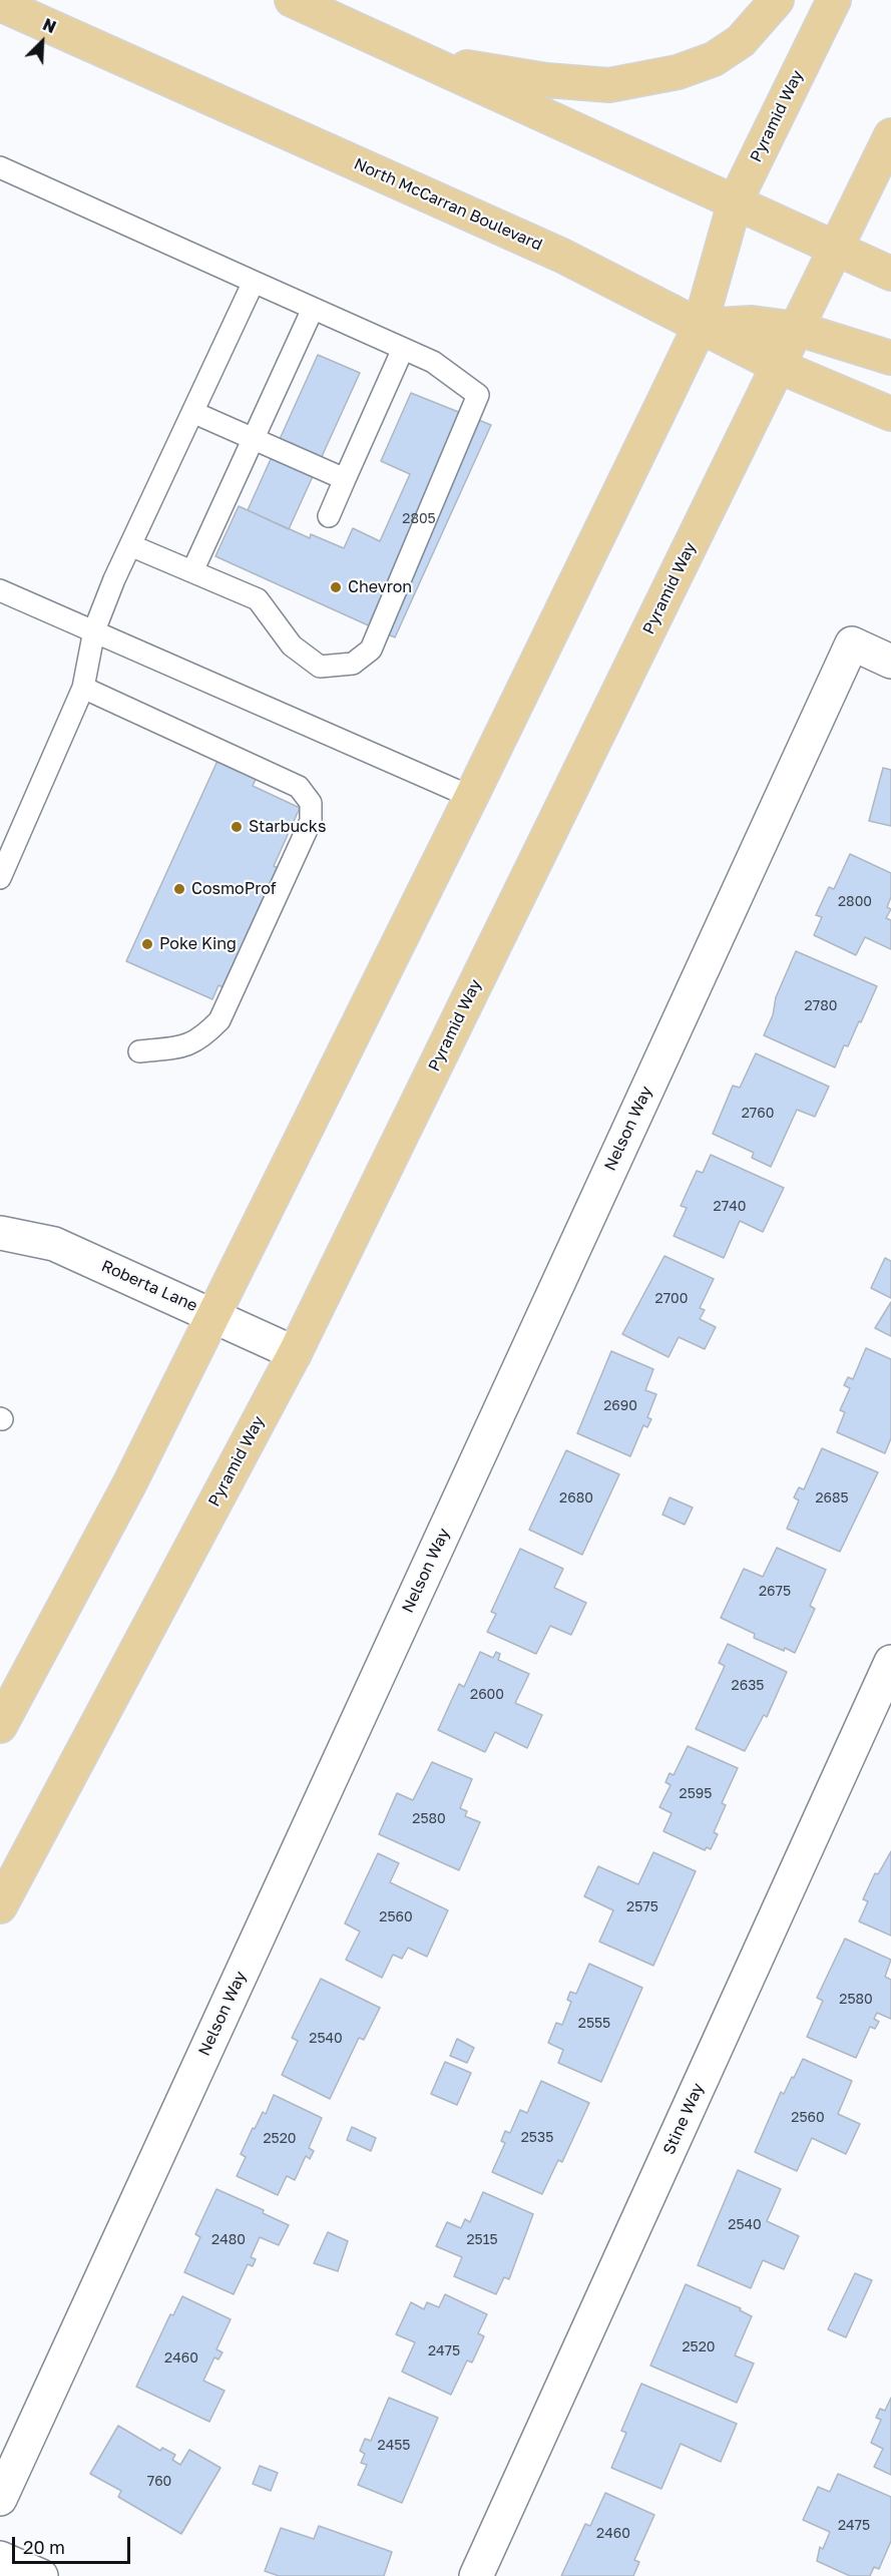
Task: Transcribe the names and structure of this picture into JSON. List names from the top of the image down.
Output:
{
  "streets": {
    "main road": ["Pyramid Way", "North McCarran Boulevard"],
    "street": ["Nelson Way", "Roberta Lane", "Stine Way"]
  },
  "crossings": [
    ["Pyramid Way", "North McCarran Boulevard"],
    ["Pyramid Way", "Roberta Lane"]
  ],
  "places": [
    "Chevron",
    "Starbucks",
    "CosmoProf",
    "Poke King"
  ],
  "house_numbers": [
    "2805",
    "2800",
    "2780",
    "2760",
    "2740",
    "2700",
    "2690",
    "2680",
    "2685",
    "2675",
    "2635",
    "2600",
    "2595",
    "2580",
    "2575",
    "2560",
    "2580",
    "2555",
    "2540",
    "2560",
    "2535",
    "2520",
    "2540",
    "2480",
    "2515",
    "2520",
    "2475",
    "2460",
    "2455",
    "760",
    "2475",
    "2460"
  ],
  "scale_bar": "20 m",
  "north": "top right"
}
